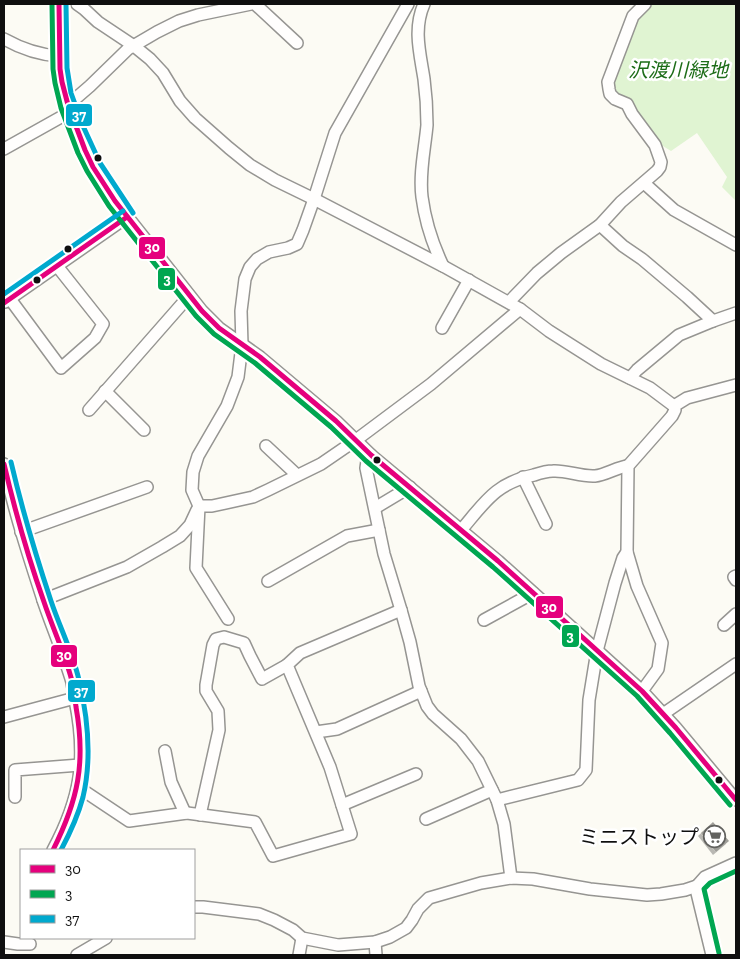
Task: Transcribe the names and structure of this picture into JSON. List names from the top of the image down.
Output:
{
  "parks": ["沢渡川緑地"],
  "places": {
    "supermarket": ["ミニストップ"]
  },
  "lines": ["transit line 30", "transit line 3", "transit line 37"],
  "legend": ["30", "3", "37"]
}
